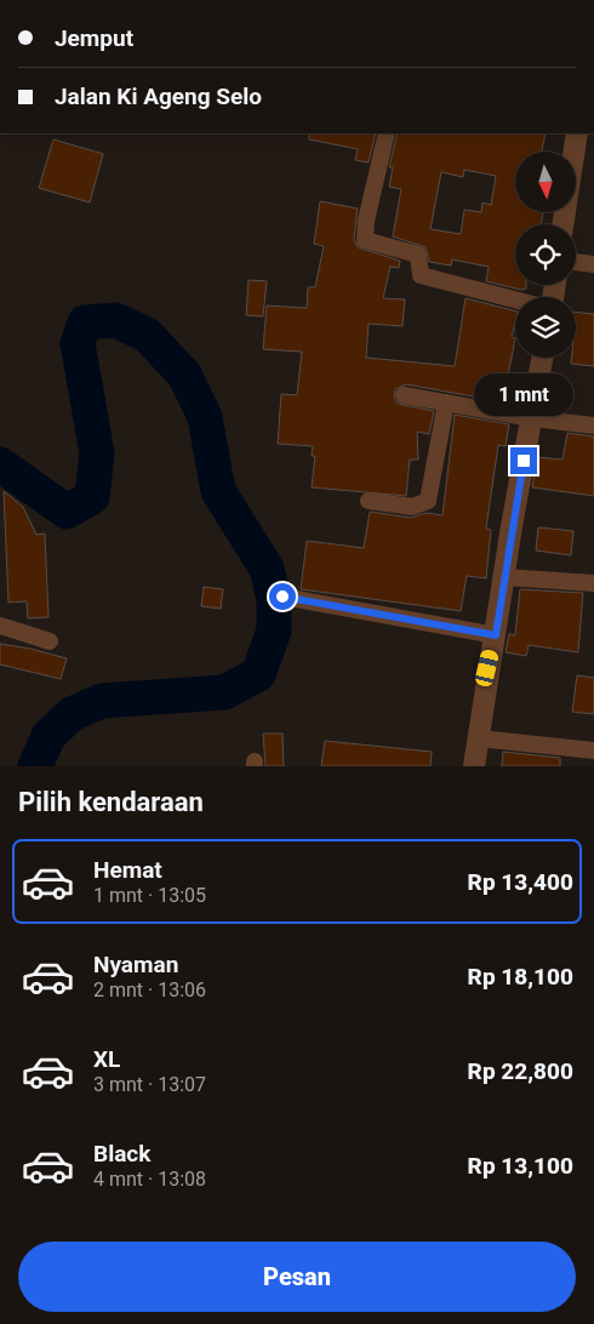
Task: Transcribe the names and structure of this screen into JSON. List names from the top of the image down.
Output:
{
  "north": "bottom",
  "page": {
    "banner": ["Jemput", "Jalan Ki Ageng Selo"],
    "bubble": "1 mnt",
    "heading": "Pilih kendaraan",
    "list": [
      {
        "name": "Hemat",
        "note": "1 mnt · 13:05",
        "value": "Rp 13,400"
      },
      {
        "name": "Nyaman",
        "note": "2 mnt · 13:06",
        "value": "Rp 18,100"
      },
      {
        "name": "XL",
        "note": "3 mnt · 13:07",
        "value": "Rp 22,800"
      },
      {
        "name": "Black",
        "note": "4 mnt · 13:08",
        "value": "Rp 13,100"
      }
    ],
    "buttons": "Pesan"
  }
}
